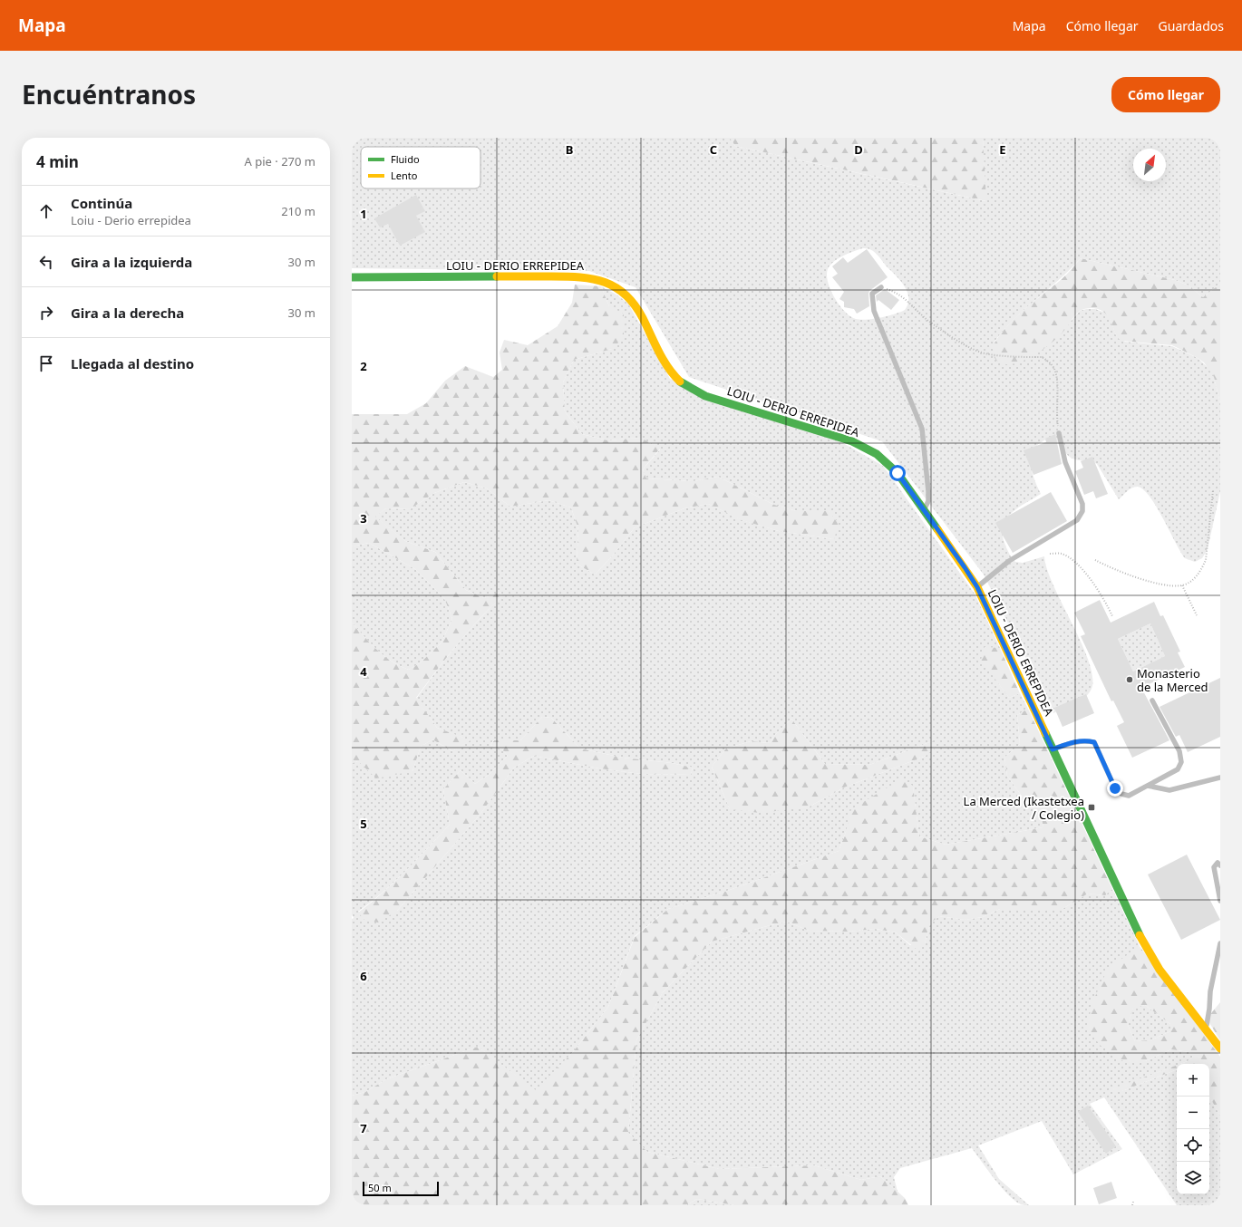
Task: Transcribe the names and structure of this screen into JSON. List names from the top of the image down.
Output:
{
  "streets": {
    "main road": ["LOIU - DERIO ERREPIDEA"]
  },
  "places": {
    "other": ["Monasterio de la Merced"],
    "transit": ["La Merced (Ikastetxea / Colegio)"]
  },
  "legend": ["Fluido", "Lento"],
  "scale_bar": "50 m",
  "north": "top right",
  "page": {
    "header": "Mapa",
    "nav": ["Mapa", "Cómo llegar", "Guardados"],
    "title": "Encuéntranos",
    "buttons": "Cómo llegar",
    "heading": ["4 min", "A pie · 270 m"],
    "list": [
      ["Continúa", "Loiu - Derio errepidea", "210 m"],
      ["Gira a la izquierda", "30 m"],
      ["Gira a la derecha", "30 m"],
      "Llegada al destino"
    ],
    "map_buttons": ["+", "−"],
    "scale": "50 m"
  },
  "grid": {
    "columns": [
      "B",
      "C",
      "D",
      "E"
    ],
    "rows": [
      "1",
      "2",
      "3",
      "4",
      "5",
      "6",
      "7"
    ]
  }
}
